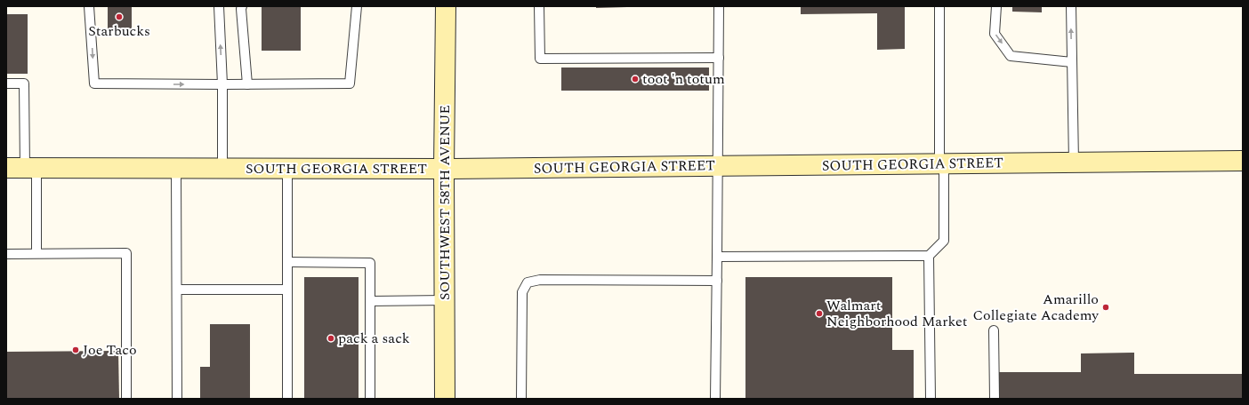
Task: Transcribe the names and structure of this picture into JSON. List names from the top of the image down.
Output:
{
  "streets": {
    "main road": ["SOUTH GEORGIA STREET", "SOUTHWEST 58TH AVENUE"]
  },
  "crossings": [
    ["SOUTH GEORGIA STREET", "SOUTHWEST 58TH AVENUE"]
  ],
  "places": [
    "Starbucks",
    "toot 'n totum",
    "Amarillo Collegiate Academy",
    "Walmart Neighborhood Market",
    "pack a sack",
    "Joe Taco"
  ]
}
